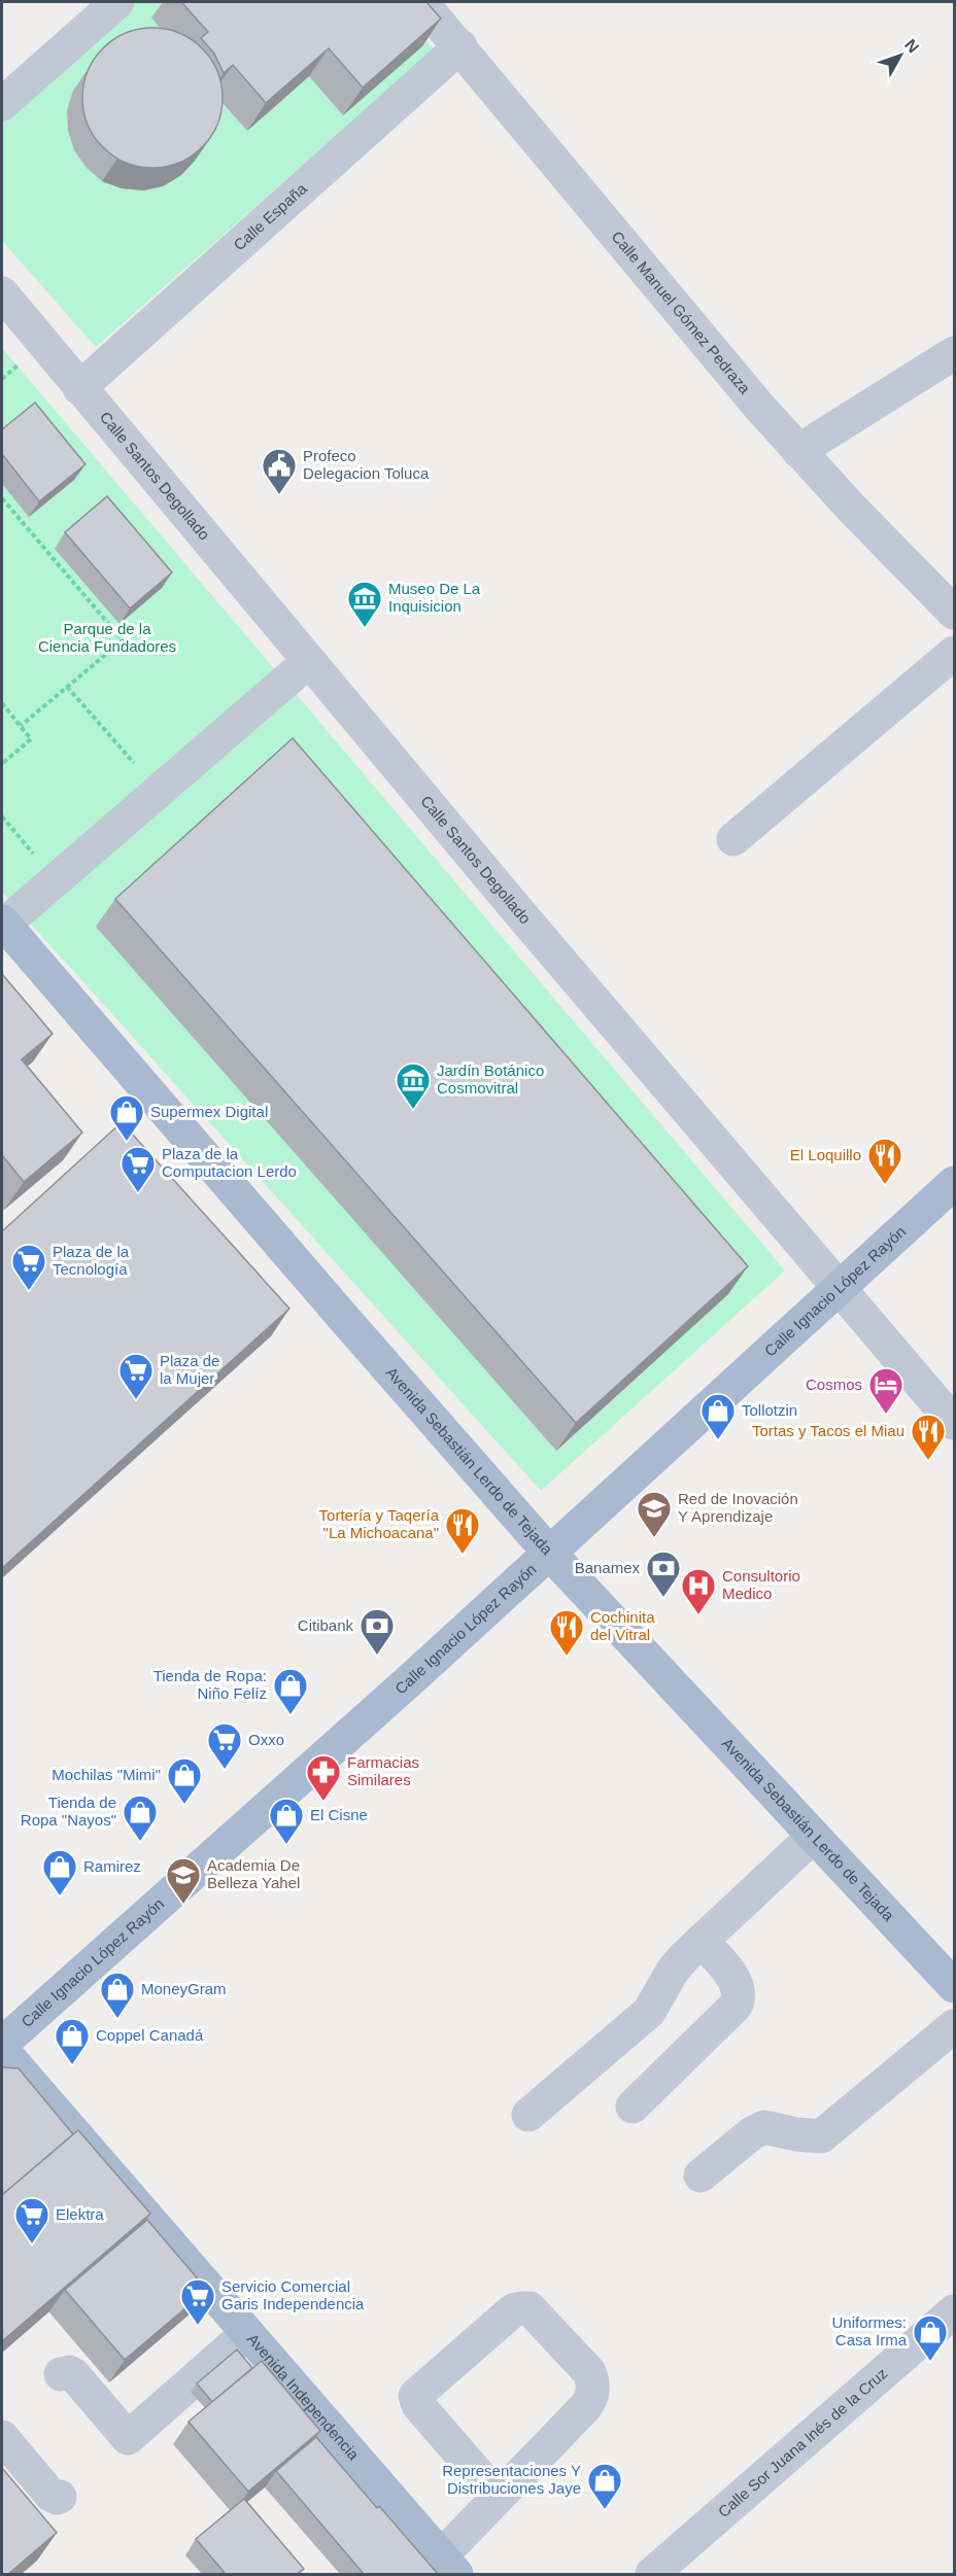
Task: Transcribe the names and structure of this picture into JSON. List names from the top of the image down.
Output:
{
  "streets": {
    "main road": ["Calle Ignacio López Rayón", "Avenida Sebastián Lerdo de Tejada", "Avenida Independencia"],
    "street": [
      "Calle España",
      "Calle Manuel Gómez Pedraza",
      "Calle Santos Degollado",
      "Calle Sor Juana Inés de la Cruz"
    ]
  },
  "crossings": [
    ["Calle España", "Calle Manuel Gómez Pedraza"],
    ["Calle España", "Calle Santos Degollado"],
    ["Calle Santos Degollado", "Calle Ignacio López Rayón"],
    ["Calle Ignacio López Rayón", "Avenida Sebastián Lerdo de Tejada"]
  ],
  "parks": ["Parque de la Ciencia Fundadores"],
  "places": {
    "public building": ["Profeco Delegacion Toluca"],
    "museum": ["Museo De La Inquisicion", "Jardín Botánico Cosmovitral"],
    "shop": [
      "Supermex Digital",
      "Tollotzin",
      "Tienda de Ropa: Niño Felíz",
      "Mochilas \"Mimi\"",
      "Tienda de Ropa \"Nayos\"",
      "El Cisne",
      "Ramirez",
      "MoneyGram",
      "Coppel Canadá",
      "Uniformes: Casa Irma",
      "Representaciones Y Distribuciones Jaye"
    ],
    "restaurant": [
      "El Loquillo",
      "Tortas y Tacos el Miau",
      "Tortería y Taqería \"La Michoacana\"",
      "Cochinita del Vitral"
    ],
    "supermarket": [
      "Plaza de la Computacion Lerdo",
      "Plaza de la Tecnología",
      "Plaza de la Mujer",
      "Oxxo",
      "Elektra",
      "Servicio Comercial Garis Independencia"
    ],
    "hotel": ["Cosmos"],
    "school or university": ["Red de Inovación Y Aprendizaje", "Academia De Belleza Yahel"],
    "bank": ["Banamex", "Citibank"],
    "hospital": ["Consultorio Medico"],
    "pharmacy": ["Farmacias Similares"]
  },
  "north": "top right"
}
